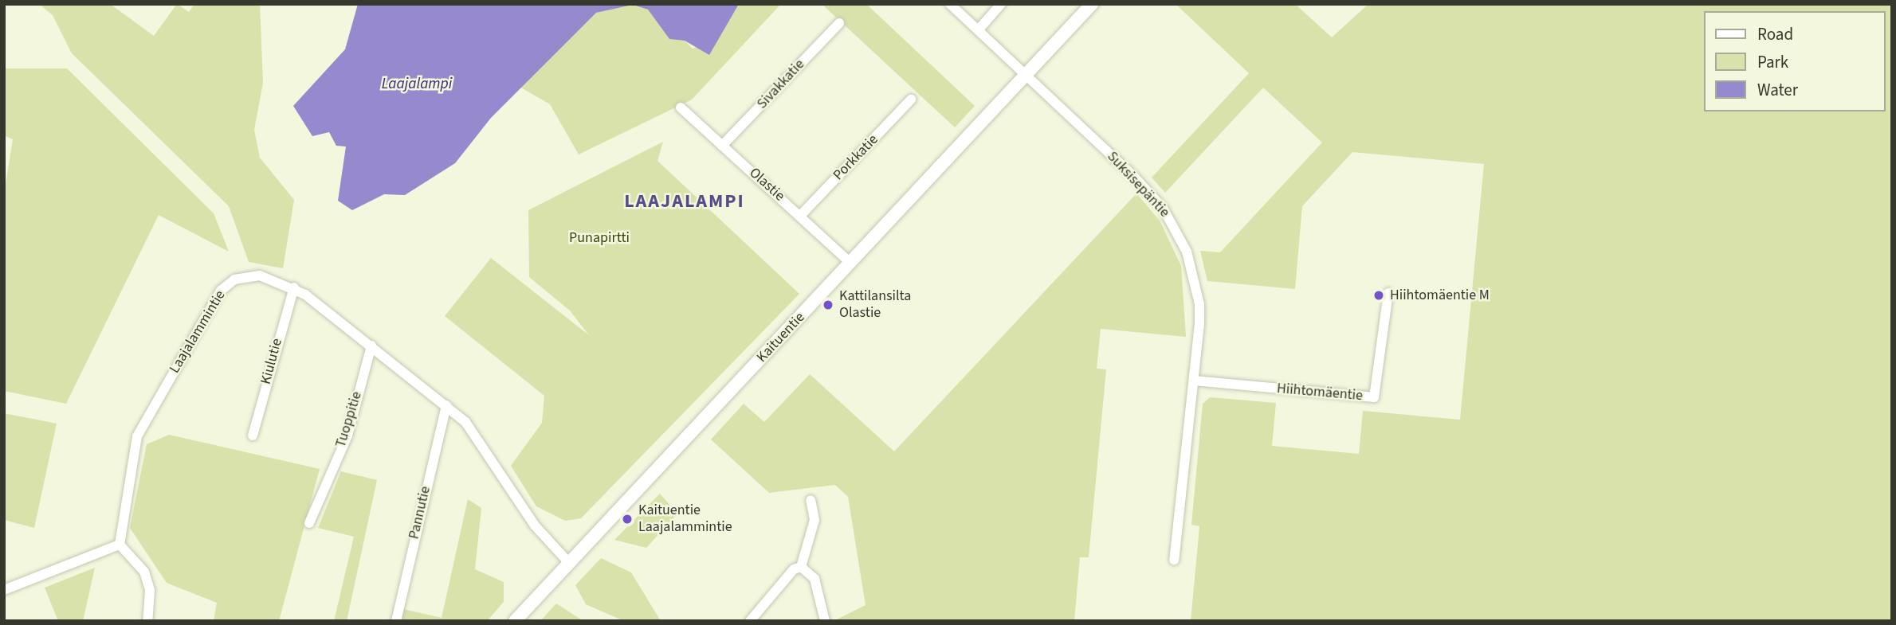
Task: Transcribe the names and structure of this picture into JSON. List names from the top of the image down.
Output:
{
  "streets": {
    "street": [
      "Sivakkatie",
      "Porkkatie",
      "Olastie",
      "Suksisepäntie",
      "Laajalammintie",
      "Kaituentie",
      "Kiulutie",
      "Hiihtomäentie",
      "Tuoppitie",
      "Pannutie"
    ]
  },
  "crossings": [
    ["Sivakkatie", "Olastie"],
    ["Porkkatie", "Olastie"],
    ["Olastie", "Kaituentie"],
    ["Suksisepäntie", "Kaituentie"],
    ["Suksisepäntie", "Hiihtomäentie"],
    ["Laajalammintie", "Kaituentie"],
    ["Laajalammintie", "Kiulutie"],
    ["Laajalammintie", "Tuoppitie"],
    ["Laajalammintie", "Pannutie"]
  ],
  "districts": ["LAAJALAMPI"],
  "water": ["Laajalampi"],
  "parks": ["Punapirtti"],
  "places": ["Hiihtomäentie M", "Kattilansilta Olastie", "Kaituentie Laajalammintie"],
  "legend": ["Road", "Park", "Water"]
}
